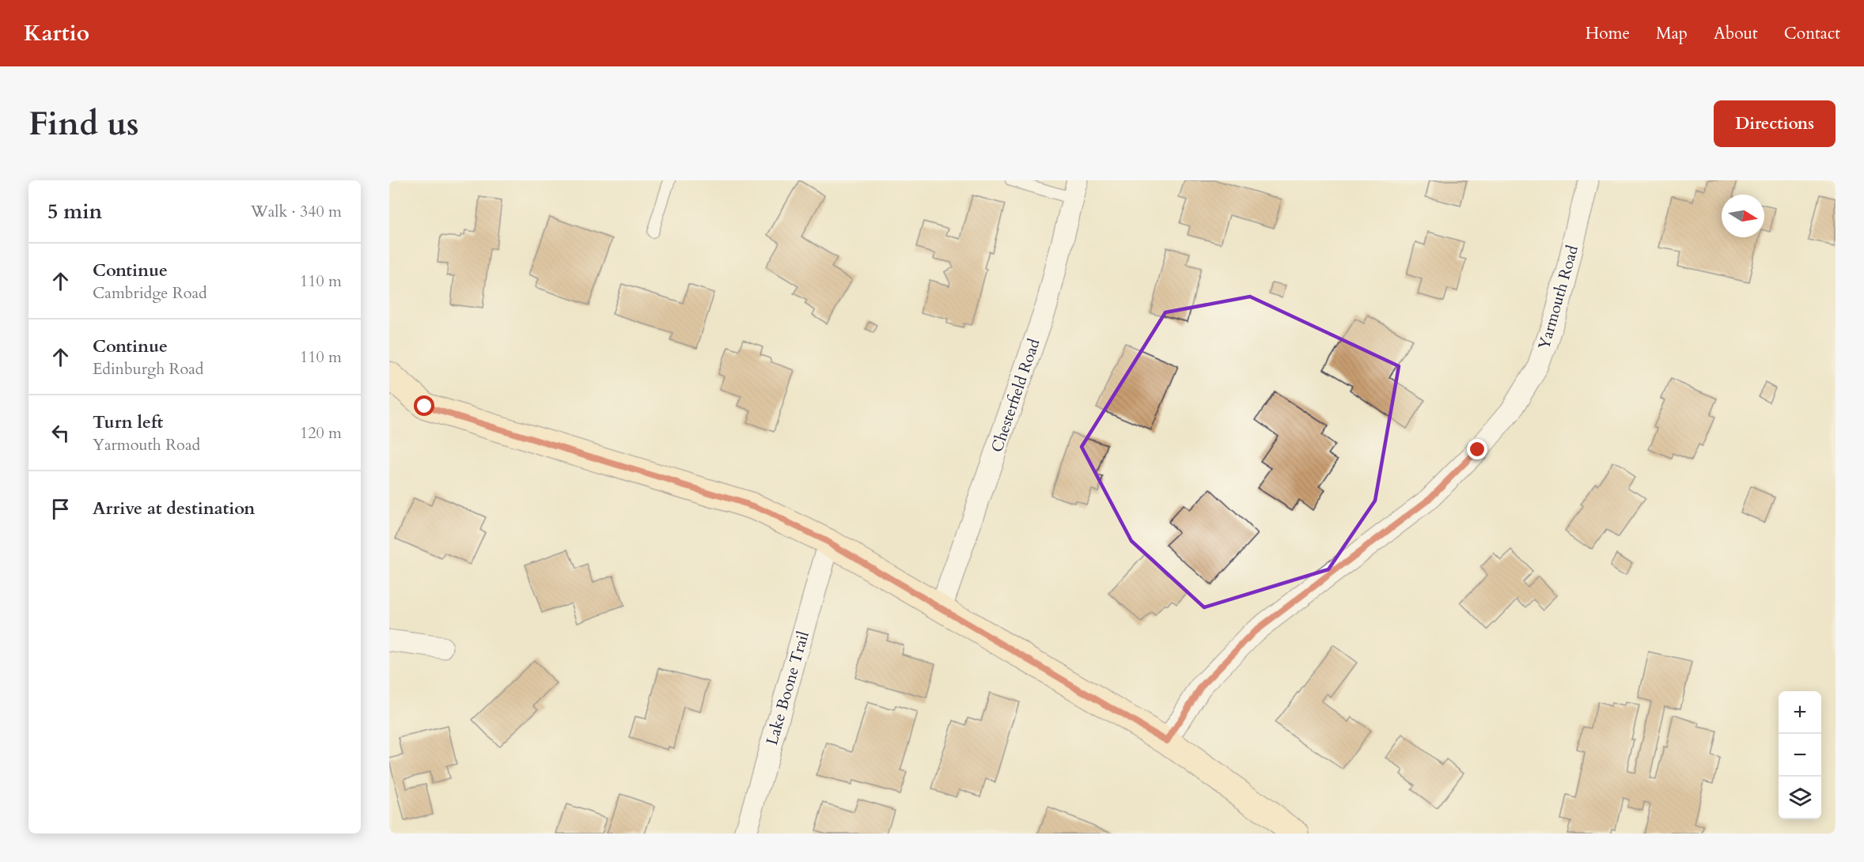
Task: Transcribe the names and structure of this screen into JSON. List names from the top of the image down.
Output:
{
  "streets": {
    "street": ["Yarmouth Road", "Chesterfield Road", "Lake Boone Trail"]
  },
  "north": "right",
  "page": {
    "header": "Kartio",
    "nav": [
      "Home",
      "Map",
      "About",
      "Contact"
    ],
    "buttons": "Directions",
    "title": "Find us",
    "heading": ["5 min", "Walk · 340 m"],
    "list": [
      ["Continue", "Cambridge Road", "110 m"],
      ["Continue", "Edinburgh Road", "110 m"],
      ["Turn left", "Yarmouth Road", "120 m"],
      "Arrive at destination"
    ],
    "map_buttons": ["+", "−"]
  }
}
